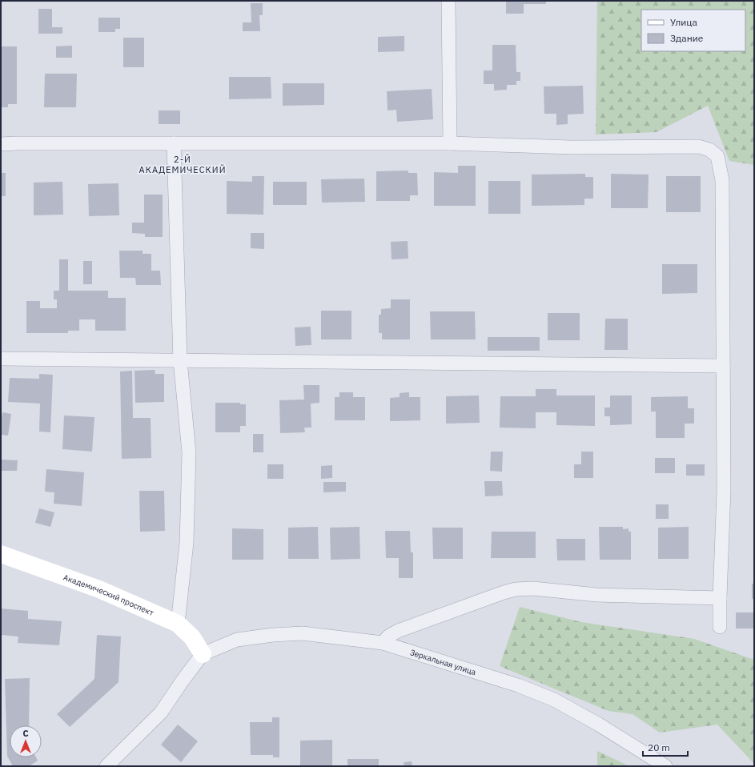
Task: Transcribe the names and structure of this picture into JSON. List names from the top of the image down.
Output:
{
  "streets": {
    "street": ["Академический проспект", "Зеркальная улица"]
  },
  "crossings": [
    ["Академический проспект", "Зеркальная улица"]
  ],
  "districts": ["2-Й АКАДЕМИЧЕСКИЙ"],
  "legend": ["Улица", "Здание"],
  "scale_bar": "20 m",
  "north": "top"
}
